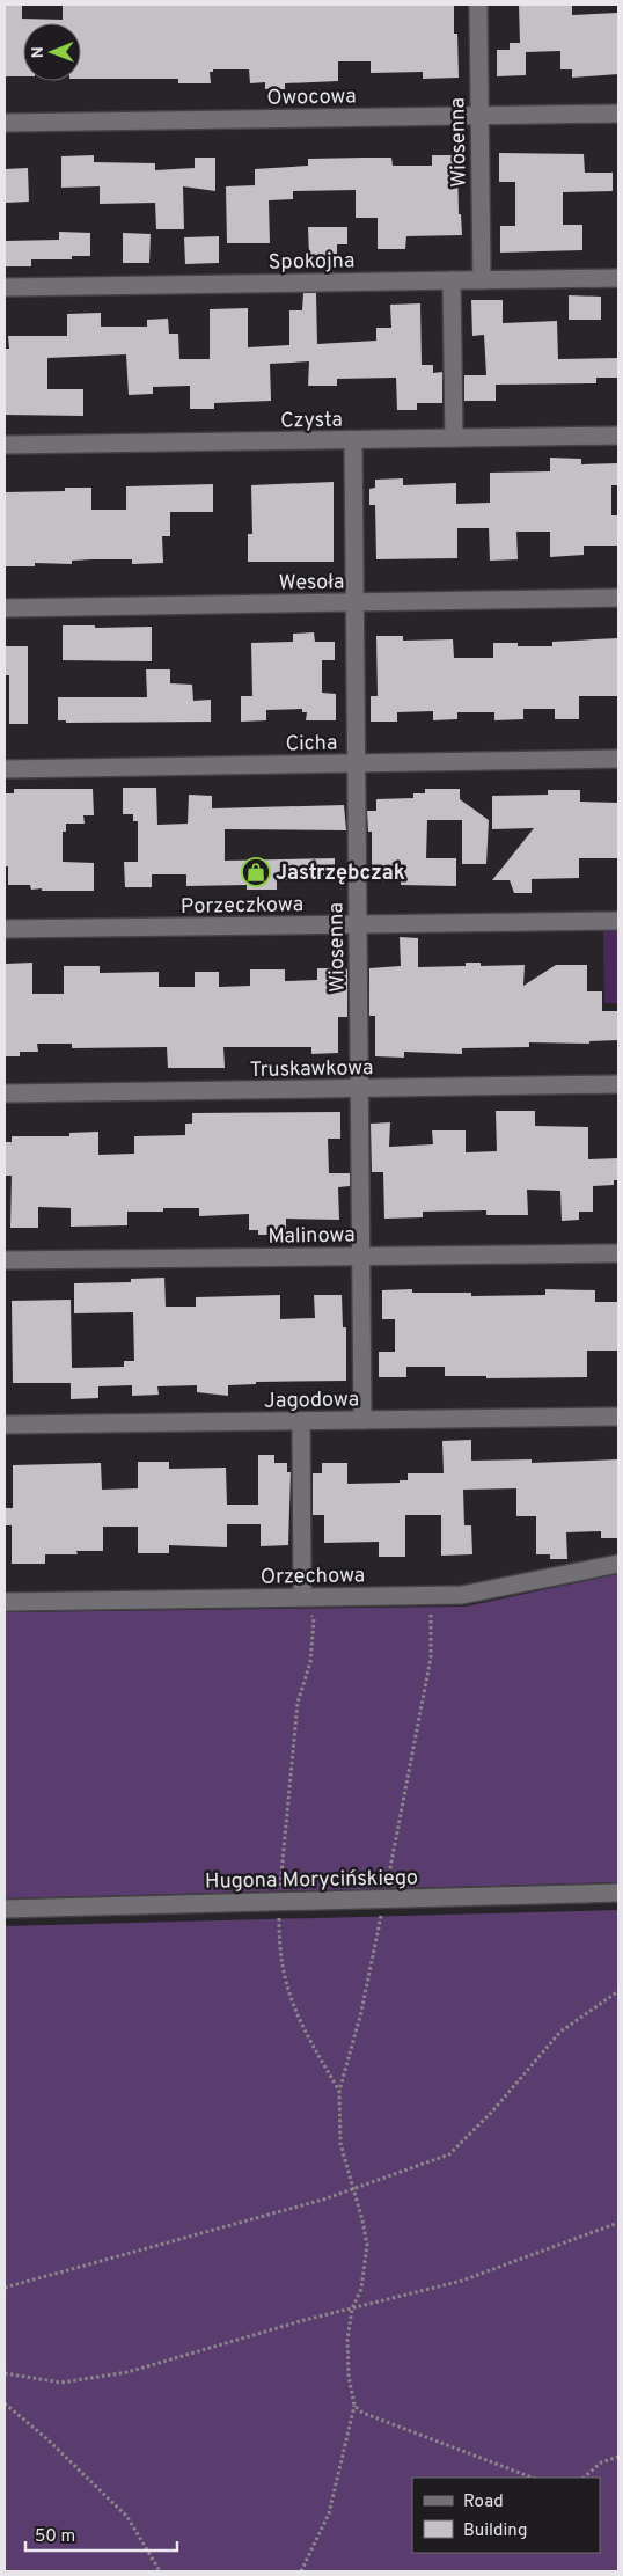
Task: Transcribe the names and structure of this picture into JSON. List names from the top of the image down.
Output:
{
  "streets": {
    "street": [
      "Owocowa",
      "Wiosenna",
      "Spokojna",
      "Czysta",
      "Wesoła",
      "Cicha",
      "Porzeczkowa",
      "Truskawkowa",
      "Malinowa",
      "Jagodowa",
      "Orzechowa",
      "Hugona Morycińskiego"
    ]
  },
  "crossings": [
    ["Owocowa", "Wiosenna"],
    ["Wiosenna", "Spokojna"],
    ["Wiosenna", "Czysta"],
    ["Wiosenna", "Wesoła"],
    ["Wiosenna", "Cicha"],
    ["Wiosenna", "Porzeczkowa"],
    ["Wiosenna", "Truskawkowa"],
    ["Wiosenna", "Malinowa"],
    ["Wiosenna", "Jagodowa"]
  ],
  "places": {
    "shop": ["Jastrzębczak"]
  },
  "legend": ["Road", "Building"],
  "scale_bar": "50 m",
  "north": "left"
}
